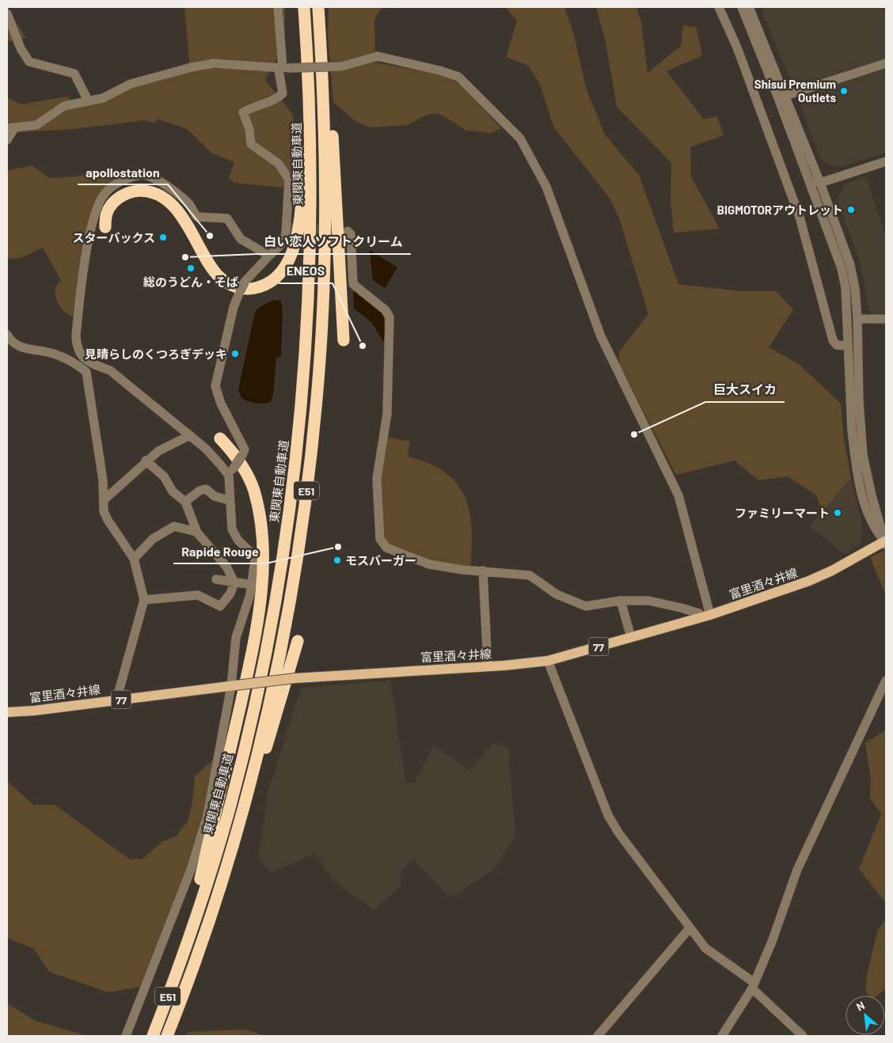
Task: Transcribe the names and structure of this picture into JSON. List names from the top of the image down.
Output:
{
  "streets": {
    "highway": ["東関東自動車道", "E51"],
    "main road": ["富里酒々井線", "77"]
  },
  "places": [
    "Shisui Premium Outlets",
    "BIGMOTORアウトレット",
    "apollostation",
    "スターバックス",
    "白い恋人ソフトクリーム",
    "総のうどん・そば",
    "ENEOS",
    "見晴らしのくつろぎデッキ",
    "巨大スイカ",
    "ファミリーマート",
    "Rapide Rouge",
    "モスバーガー"
  ],
  "north": "top left"
}
